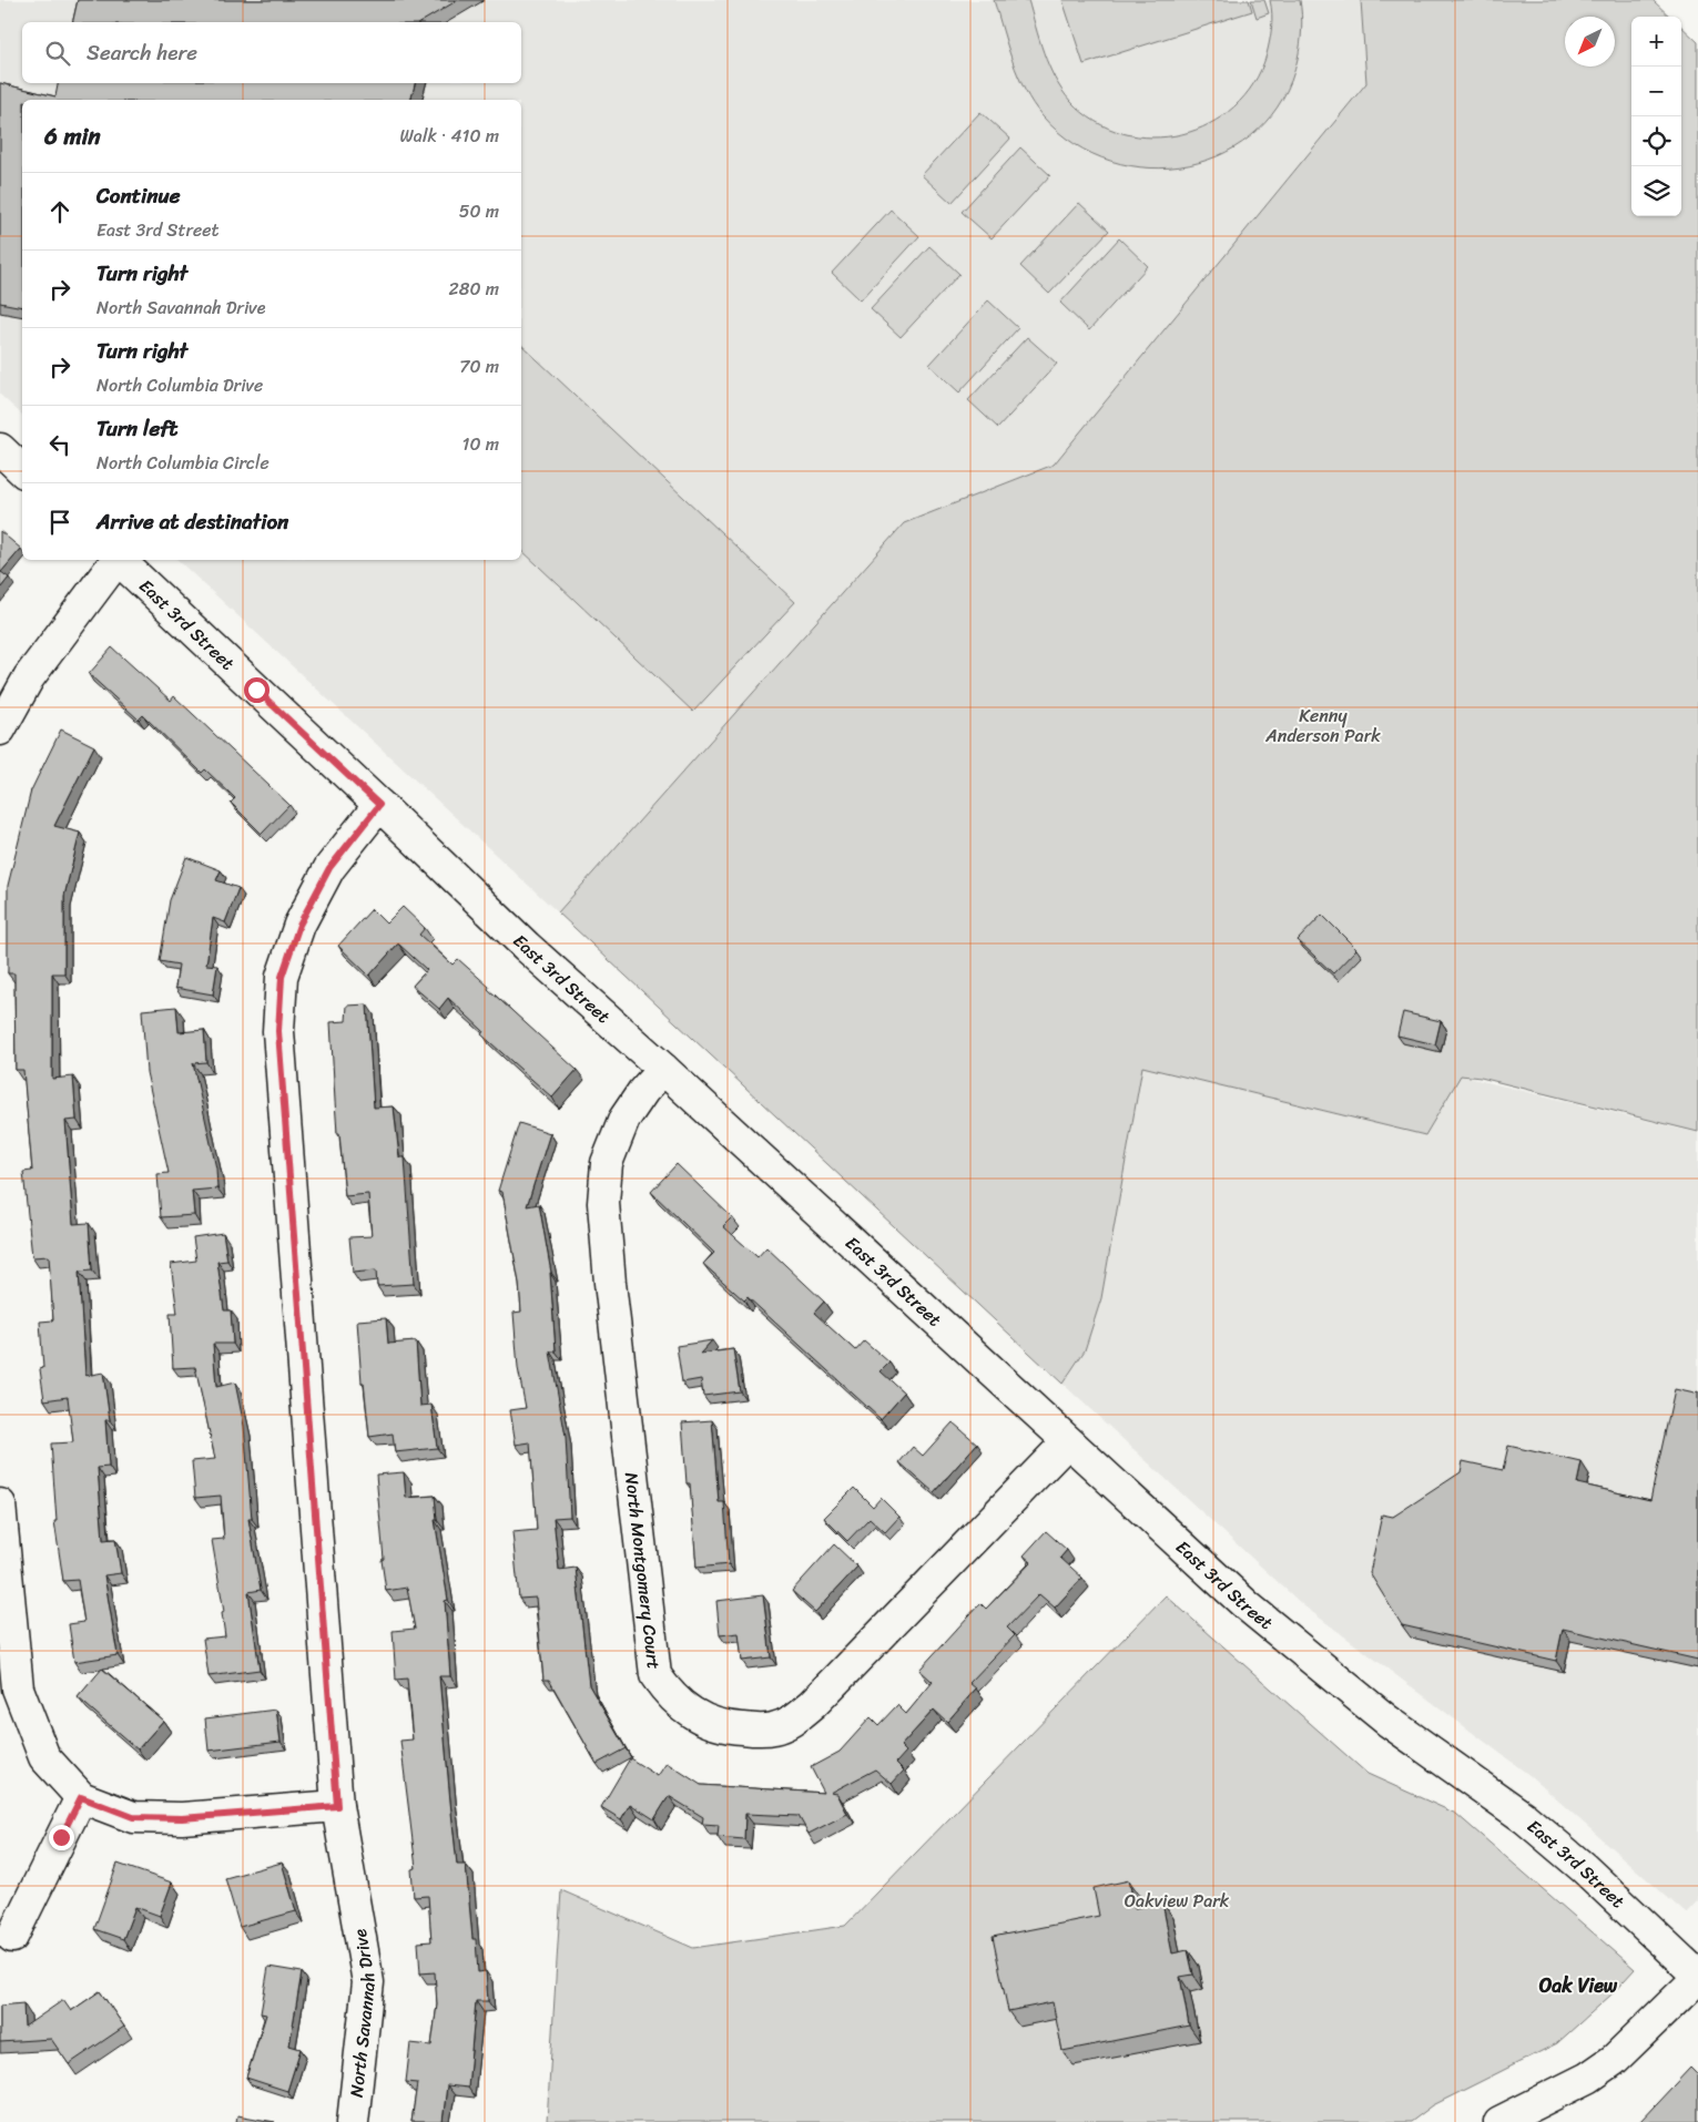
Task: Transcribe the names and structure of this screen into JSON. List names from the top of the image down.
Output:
{
  "streets": {
    "street": ["East 3rd Street", "North Montgomery Court", "North Savannah Drive"]
  },
  "crossings": [
    ["East 3rd Street", "North Montgomery Court"],
    ["East 3rd Street", "North Savannah Drive"]
  ],
  "districts": ["Oak View"],
  "parks": ["Kenny Anderson Park", "Oakview Park"],
  "north": "bottom left",
  "page": {
    "map_buttons": ["+", "−"],
    "search": "Search here",
    "heading": ["6 min", "Walk · 410 m"],
    "list": [
      ["Continue", "East 3rd Street", "50 m"],
      ["Turn right", "North Savannah Drive", "280 m"],
      ["Turn right", "North Columbia Drive", "70 m"],
      ["Turn left", "North Columbia Circle", "10 m"],
      "Arrive at destination"
    ]
  }
}
